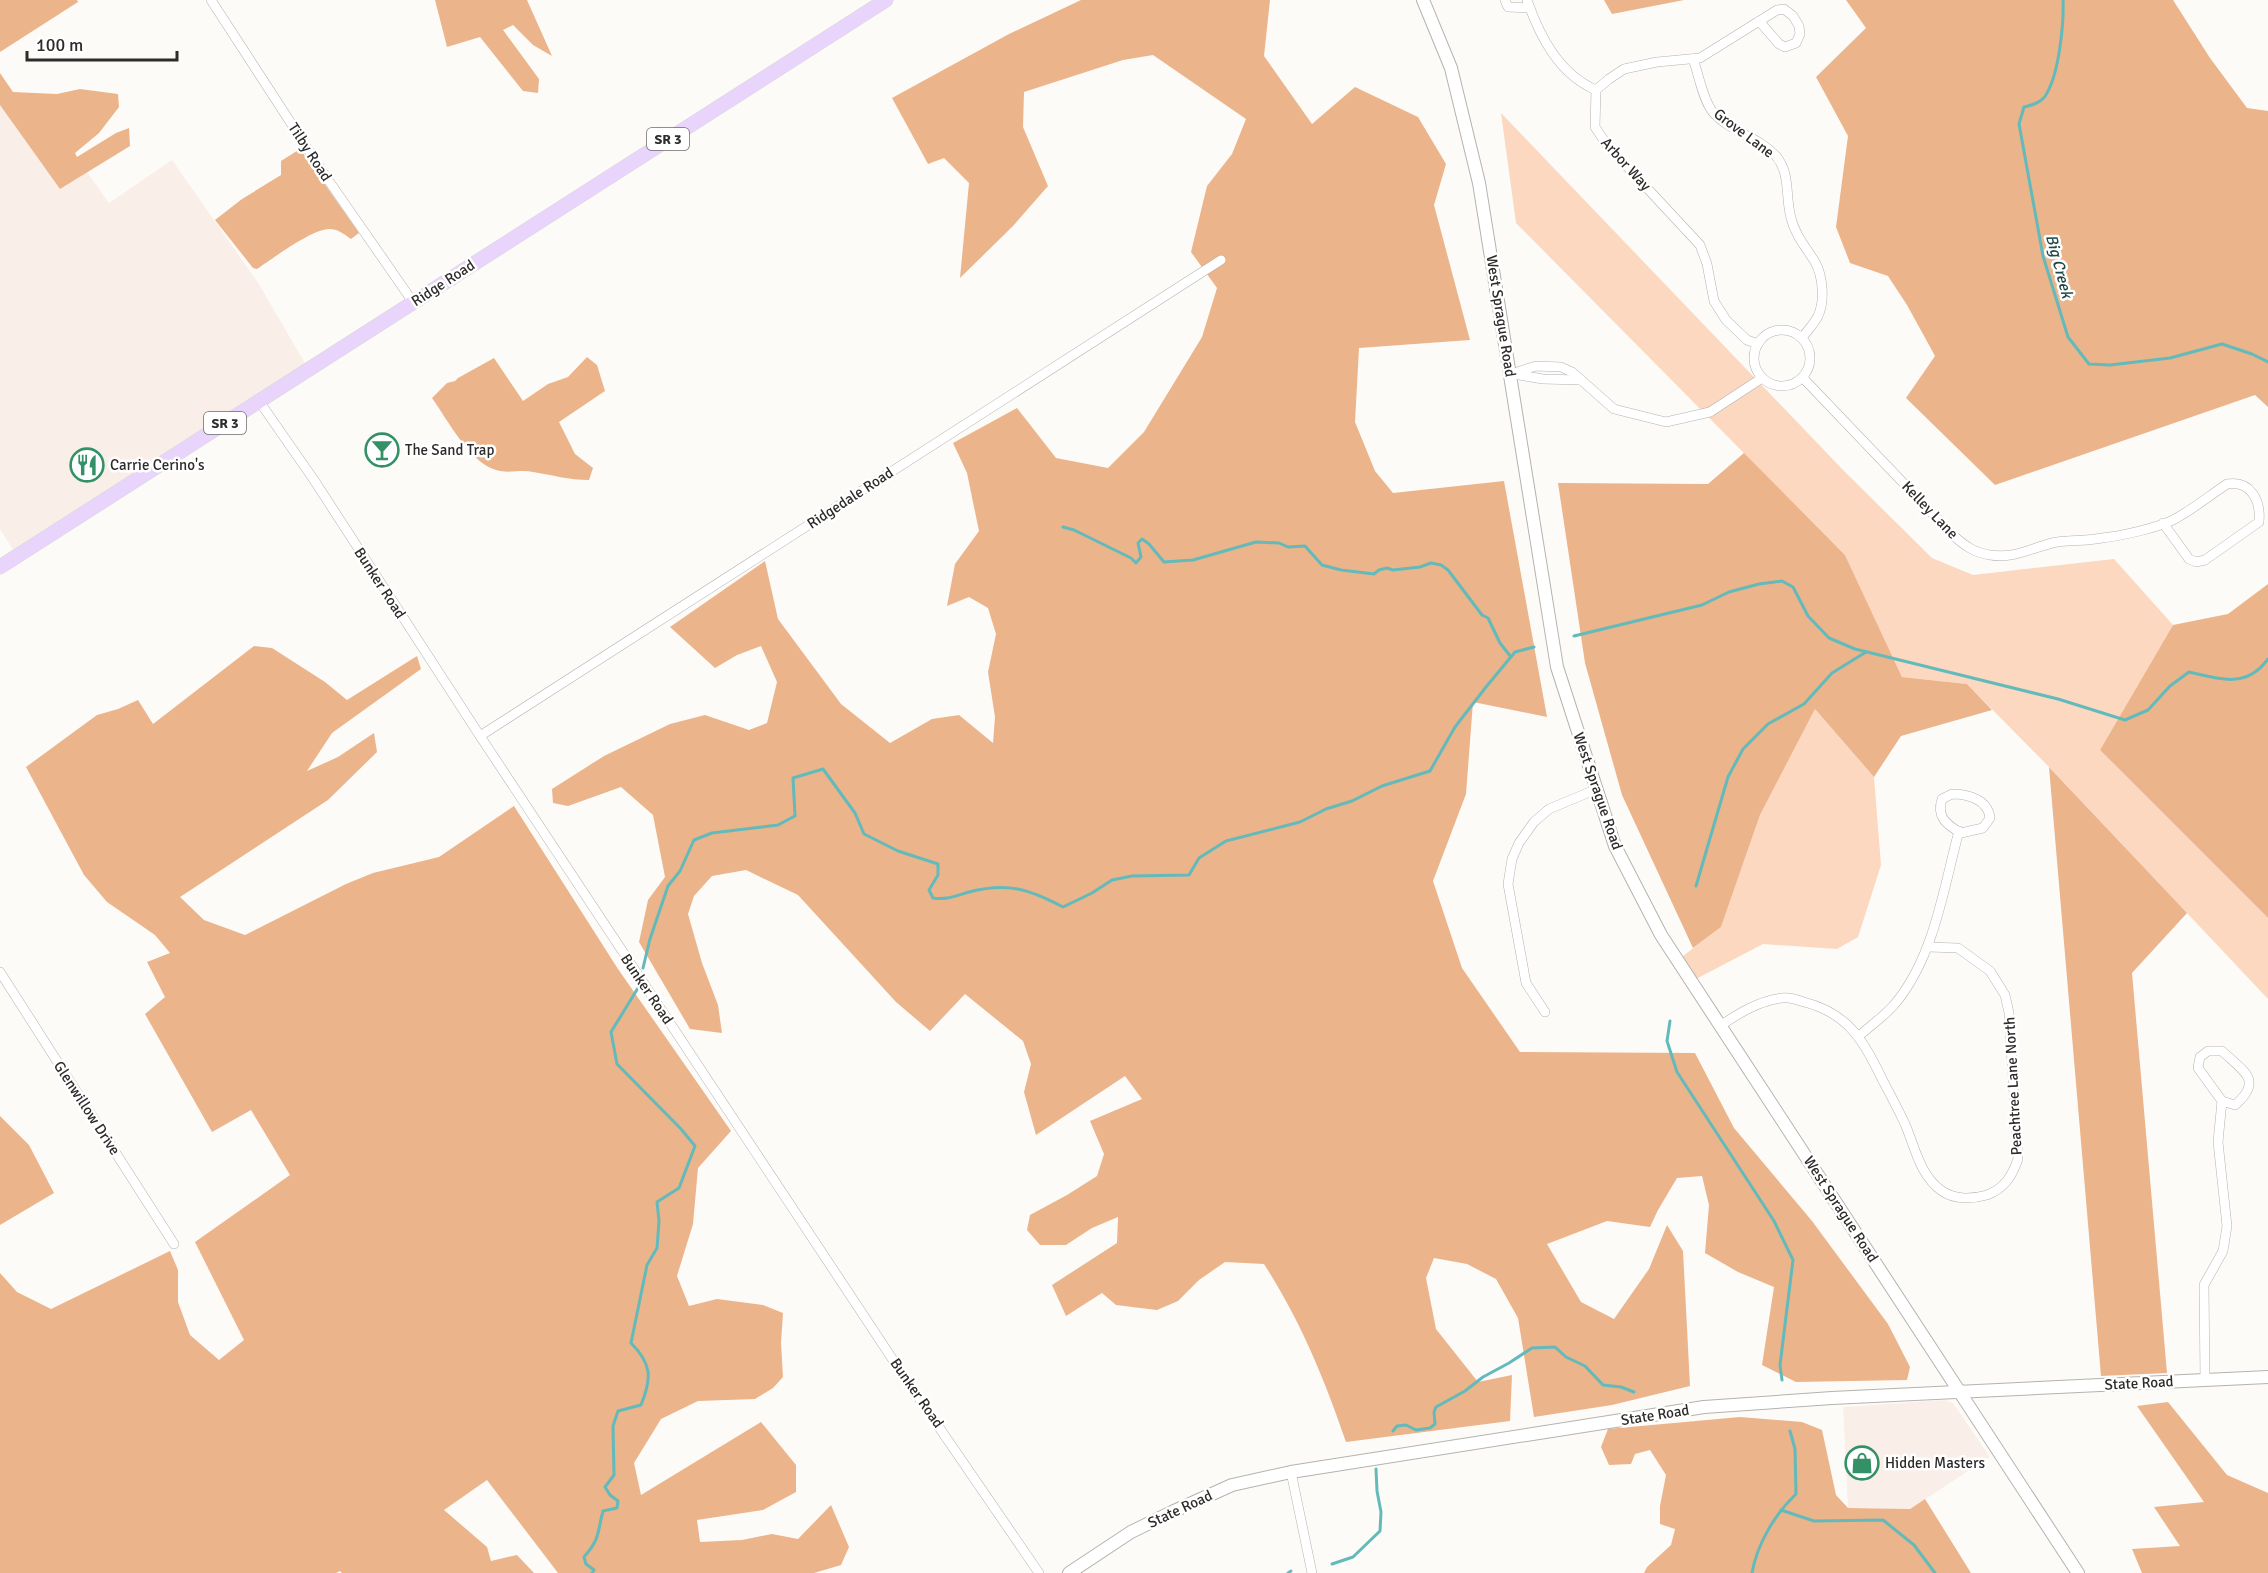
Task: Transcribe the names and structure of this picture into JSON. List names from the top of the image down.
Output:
{
  "streets": {
    "main road": ["SR 3", "Ridge Road"],
    "street": [
      "Grove Lane",
      "Tilby Road",
      "Arbor Way",
      "West Sprague Road",
      "Ridgedale Road",
      "Kelley Lane",
      "Bunker Road",
      "Peachtree Lane North",
      "Glenwillow Drive",
      "State Road"
    ]
  },
  "crossings": [
    ["Grove Lane", "Arbor Way"],
    ["Grove Lane", "Kelley Lane"],
    ["Tilby Road", "Ridge Road"],
    ["Arbor Way", "Kelley Lane"],
    ["Ridge Road", "Bunker Road"],
    ["West Sprague Road", "State Road"],
    ["Ridgedale Road", "Bunker Road"]
  ],
  "water": ["Big Creek"],
  "places": {
    "bar": ["The Sand Trap"],
    "restaurant": ["Carrie Cerino's"],
    "shop": ["Hidden Masters"]
  },
  "scale_bar": "100 m"
}
